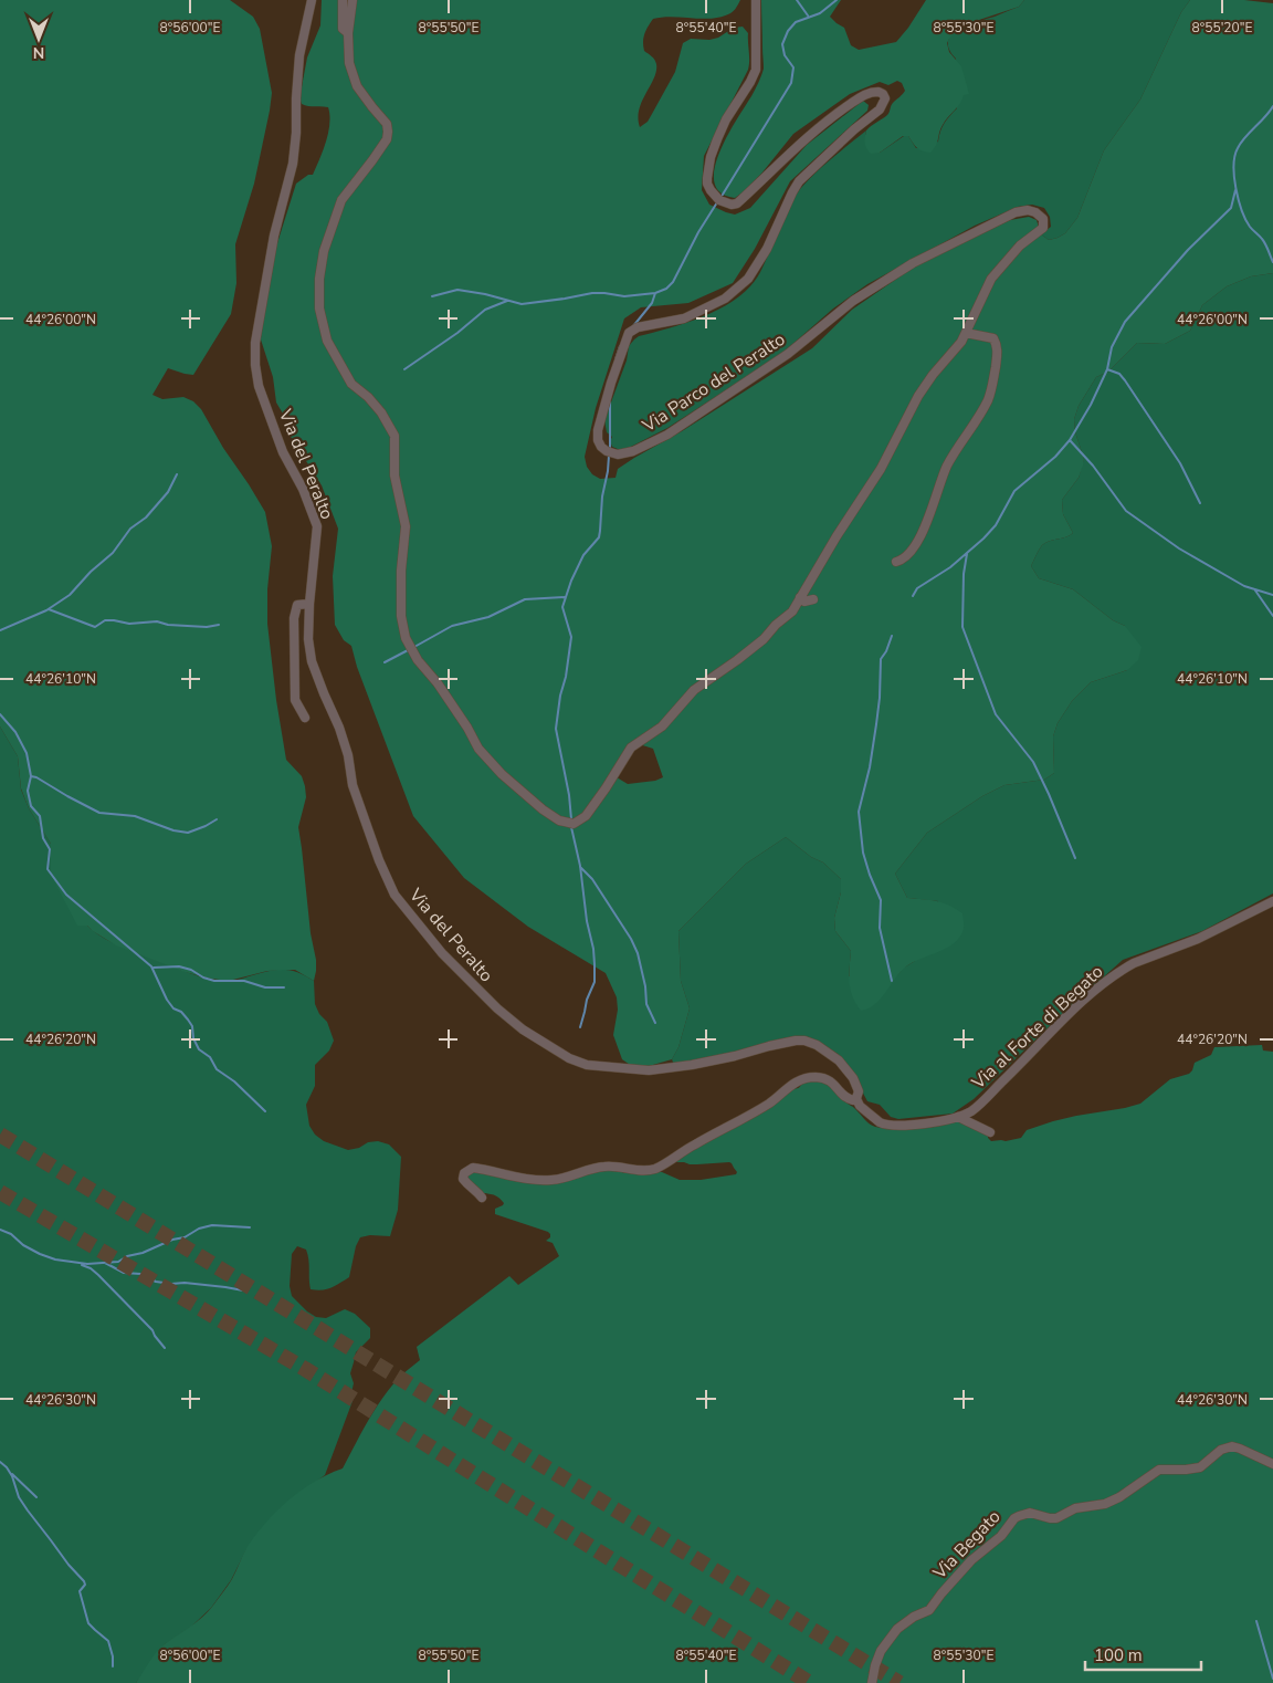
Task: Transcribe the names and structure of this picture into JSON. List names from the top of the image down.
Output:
{
  "streets": {
    "street": [
      "Via Parco del Peralto",
      "Via del Peralto",
      "Via al Forte di Begato",
      "Via Begato"
    ]
  },
  "crossings": [
    ["Via del Peralto", "Via al Forte di Begato"]
  ],
  "scale_bar": "100 m",
  "north": "bottom",
  "coordinates": [
    "8°56'00\"E",
    "8°55'50\"E",
    "8°55'40\"E",
    "8°55'30\"E",
    "8°55'20\"E",
    "44°26'00\"N",
    "44°26'10\"N",
    "44°26'20\"N",
    "44°26'30\"N"
  ]
}
